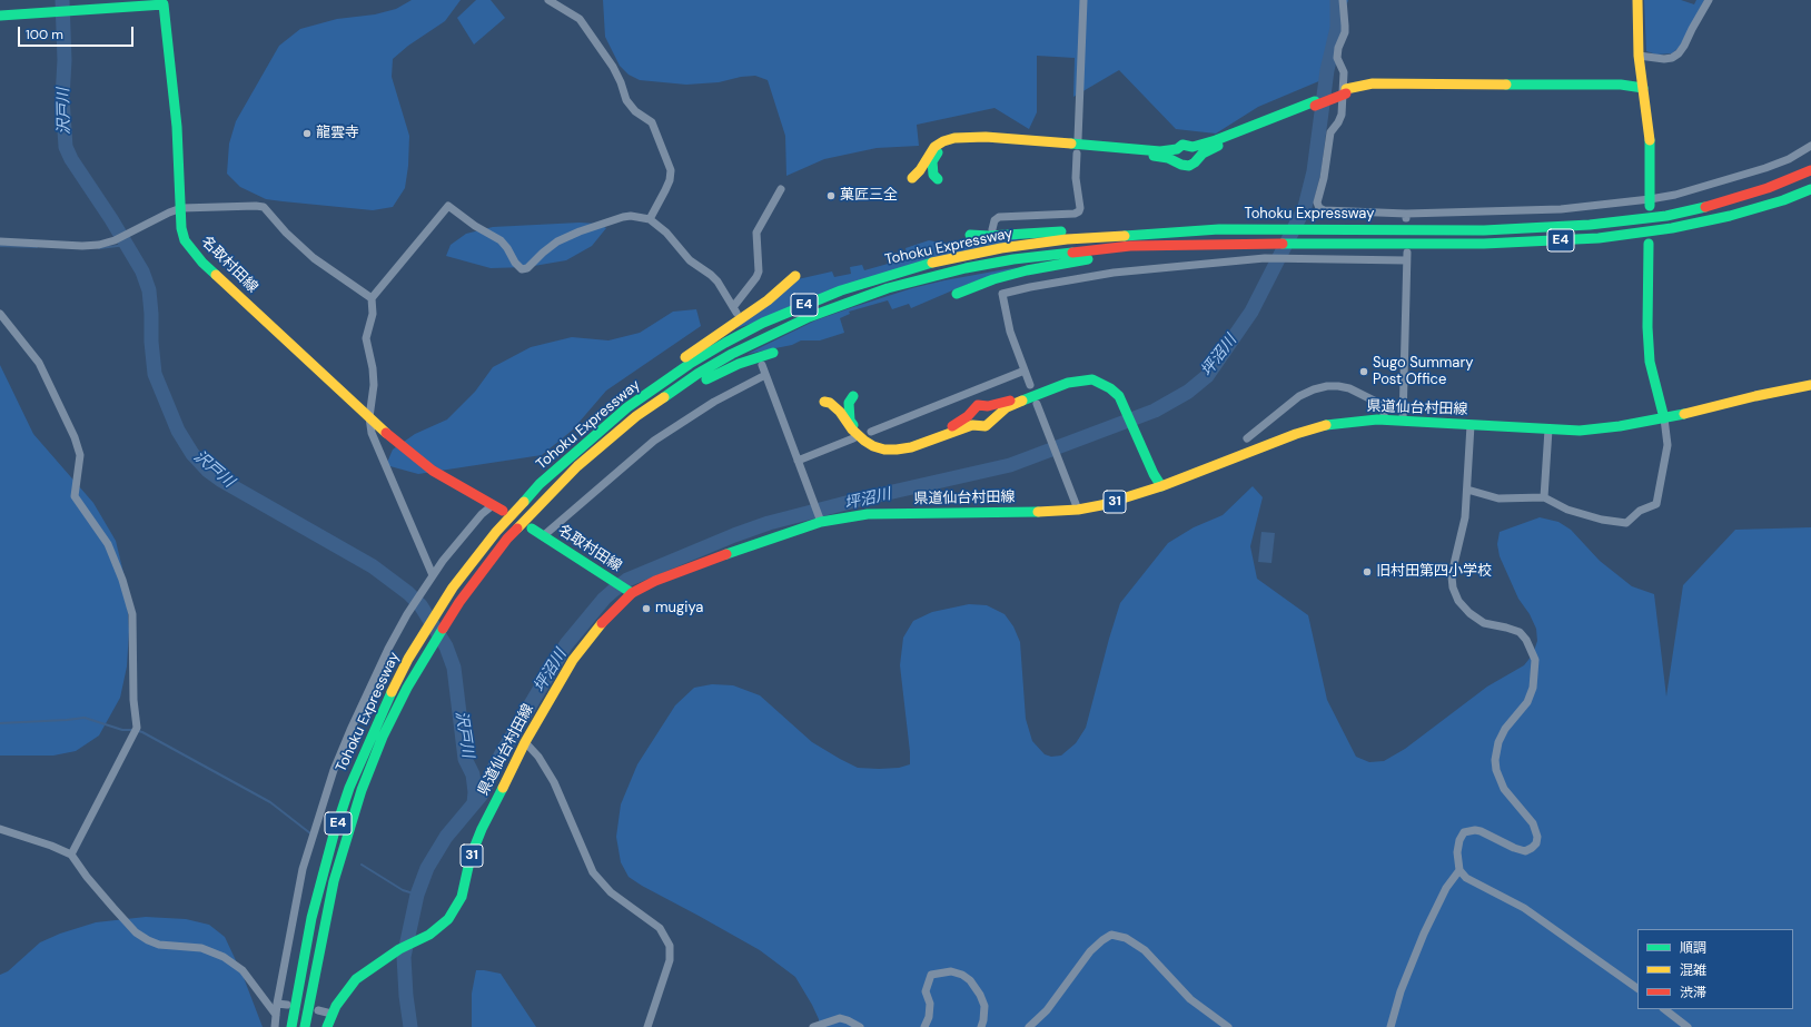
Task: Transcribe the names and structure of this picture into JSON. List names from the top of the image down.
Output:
{
  "streets": {
    "main road": [
      "Tohoku Expressway",
      "E4",
      "名取村田線",
      "県道仙台村田線",
      "31"
    ]
  },
  "crossings": [
    ["名取村田線", "県道仙台村田線"]
  ],
  "water": ["沢戸川", "坪沼川"],
  "places": [
    "龍雲寺",
    "菓匠三全",
    "Sugo Summary Post Office",
    "旧村田第四小学校",
    "mugiya"
  ],
  "legend": ["順調", "混雑", "渋滞"],
  "scale_bar": "100 m"
}
